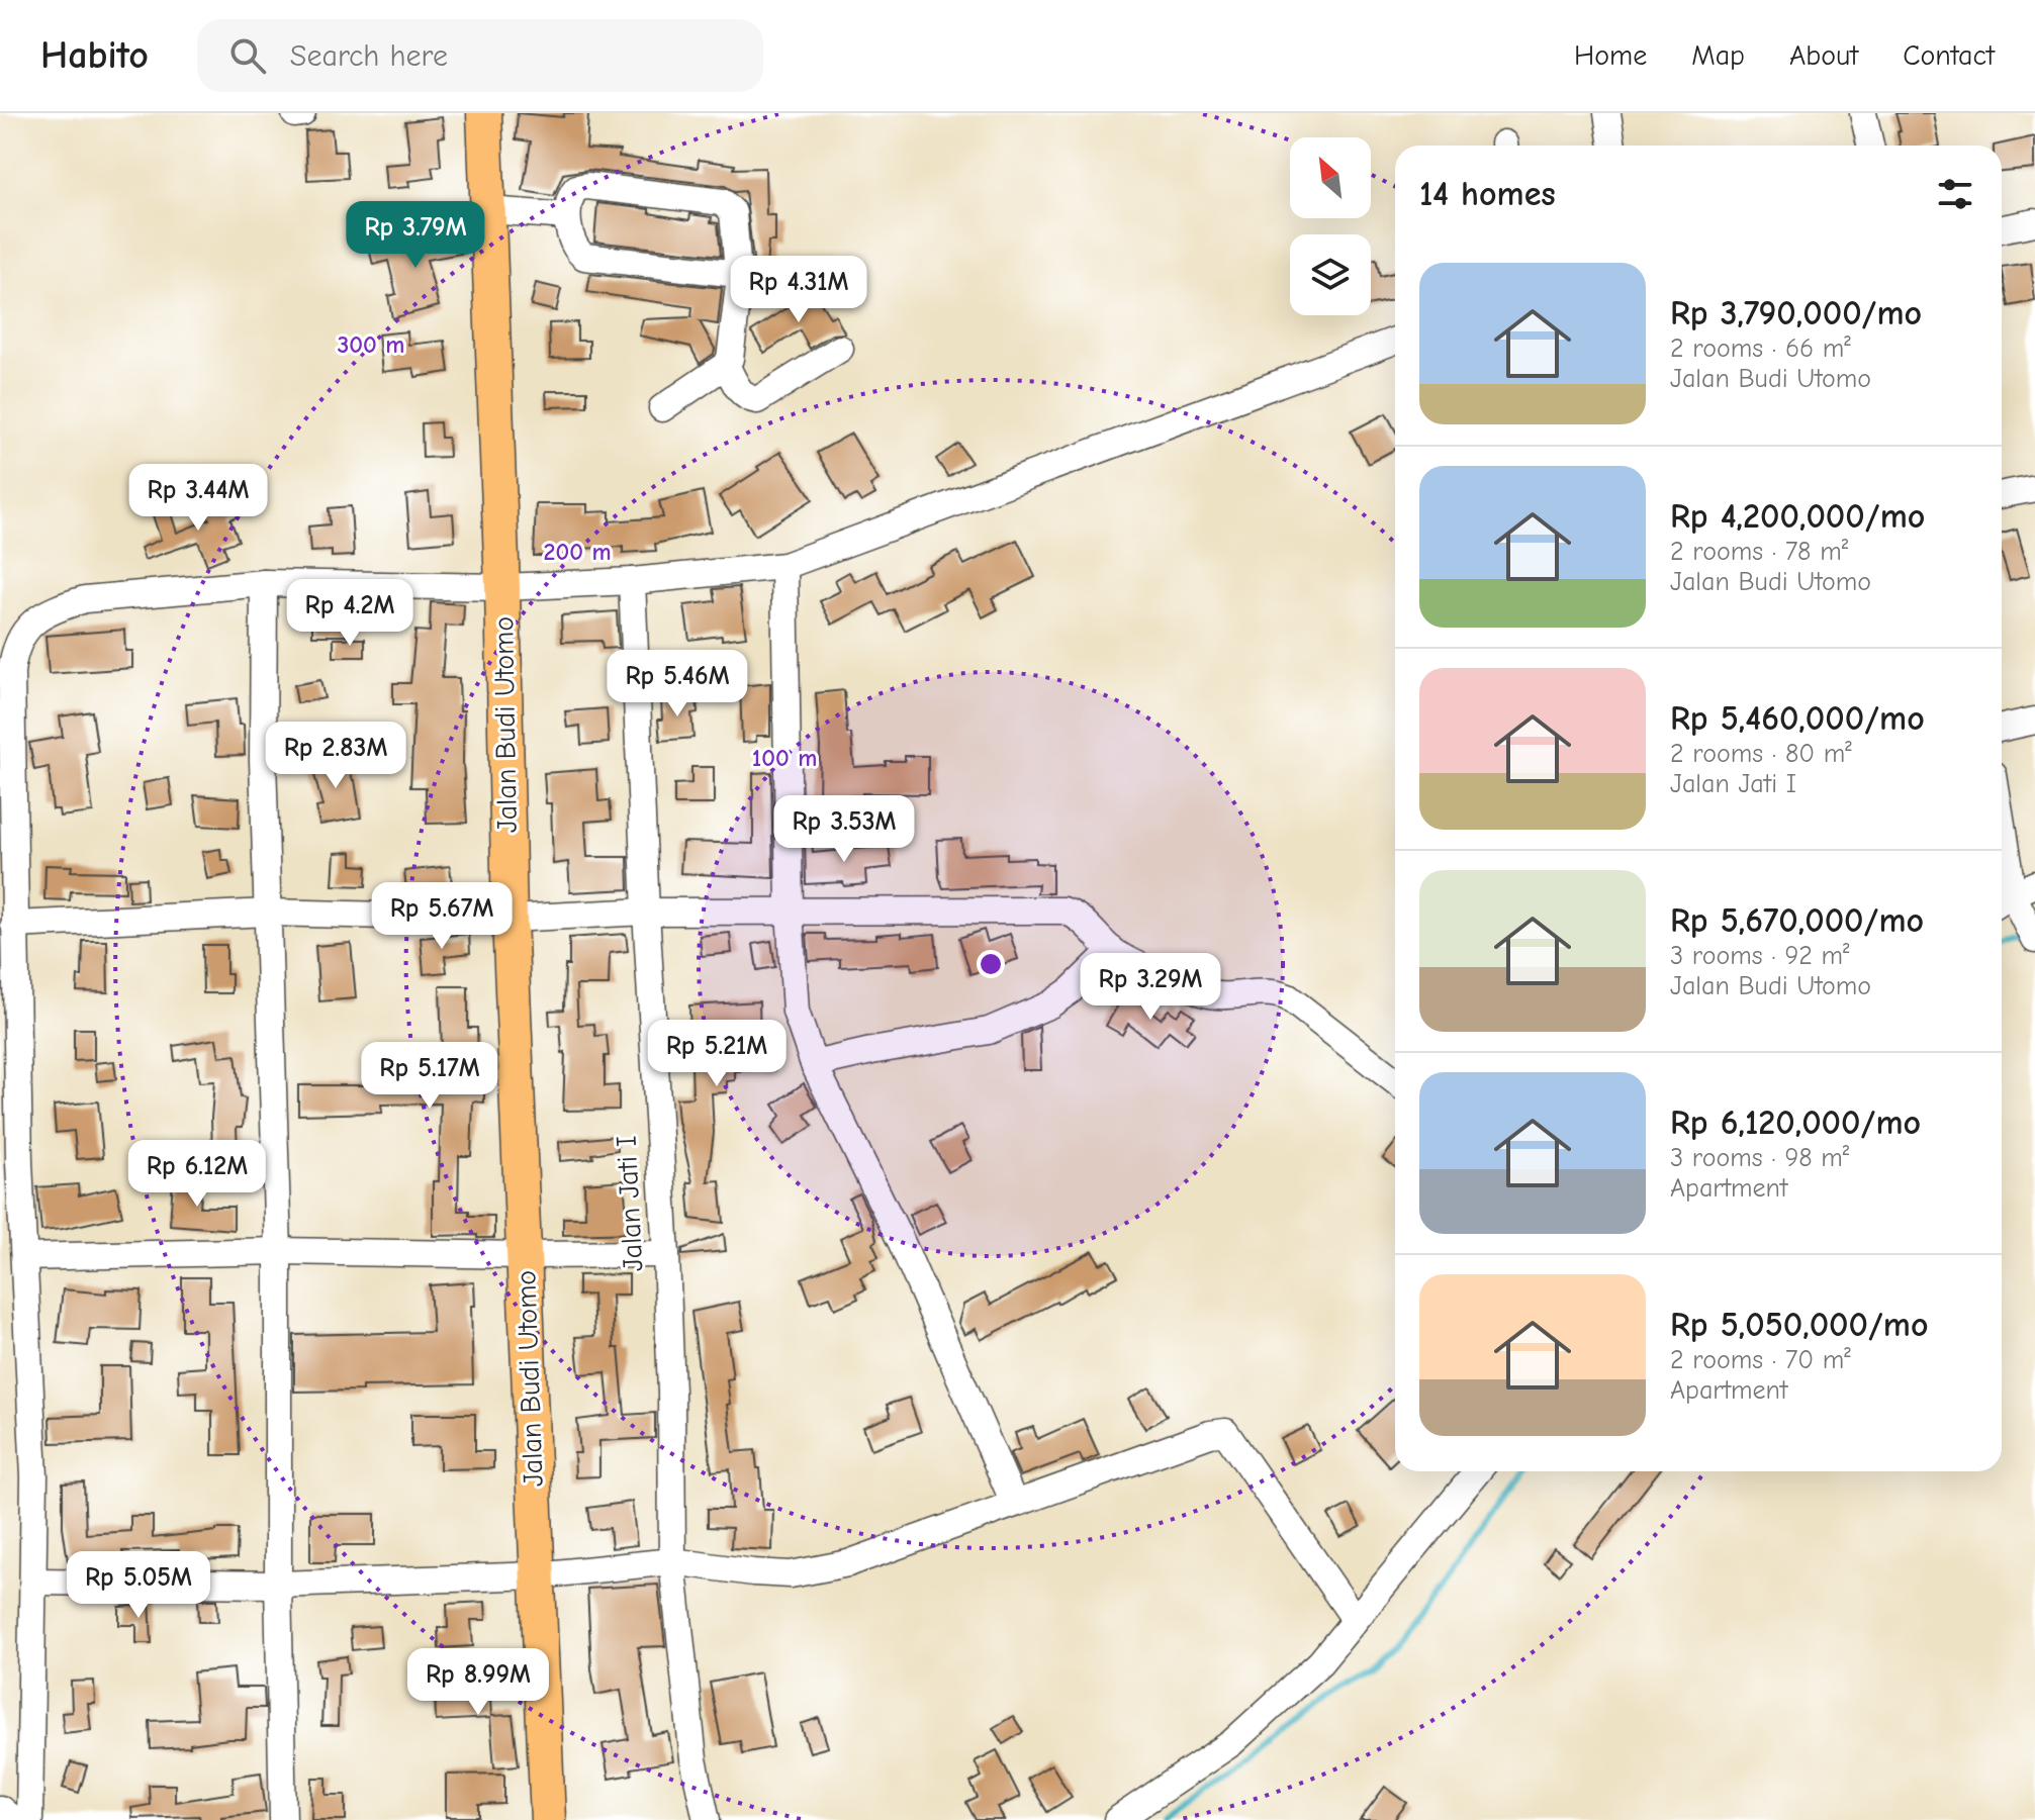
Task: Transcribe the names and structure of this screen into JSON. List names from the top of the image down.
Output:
{
  "streets": {
    "main road": ["Jalan Budi Utomo"],
    "street": ["Jalan Jati I"]
  },
  "north": "top left",
  "page": {
    "header": "Habito",
    "search": "Search here",
    "nav": [
      "Home",
      "Map",
      "About",
      "Contact"
    ],
    "heading": "14 homes",
    "price": [
      "Rp 3.79M",
      "Rp 4.31M",
      "Rp 3.44M",
      "Rp 4.2M",
      "Rp 5.46M",
      "Rp 2.83M",
      "Rp 3.53M",
      "Rp 5.67M",
      "Rp 3.29M",
      "Rp 5.21M",
      "Rp 5.17M",
      "Rp 6.12M",
      "Rp 5.05M",
      "Rp 8.99M"
    ],
    "list": [
      {
        "name": "Rp 3,790,000/mo",
        "note": "2 rooms · 66 m² · Jalan Budi Utomo"
      },
      {
        "name": "Rp 4,200,000/mo",
        "note": "2 rooms · 78 m² · Jalan Budi Utomo"
      },
      {
        "name": "Rp 5,460,000/mo",
        "note": "2 rooms · 80 m² · Jalan Jati I"
      },
      {
        "name": "Rp 5,670,000/mo",
        "note": "3 rooms · 92 m² · Jalan Budi Utomo"
      },
      {
        "name": "Rp 6,120,000/mo",
        "note": "3 rooms · 98 m² · Apartment"
      },
      {
        "name": "Rp 5,050,000/mo",
        "note": "2 rooms · 70 m² · Apartment"
      }
    ]
  },
  "rings": ["300 m", "200 m", "100 m"]
}
